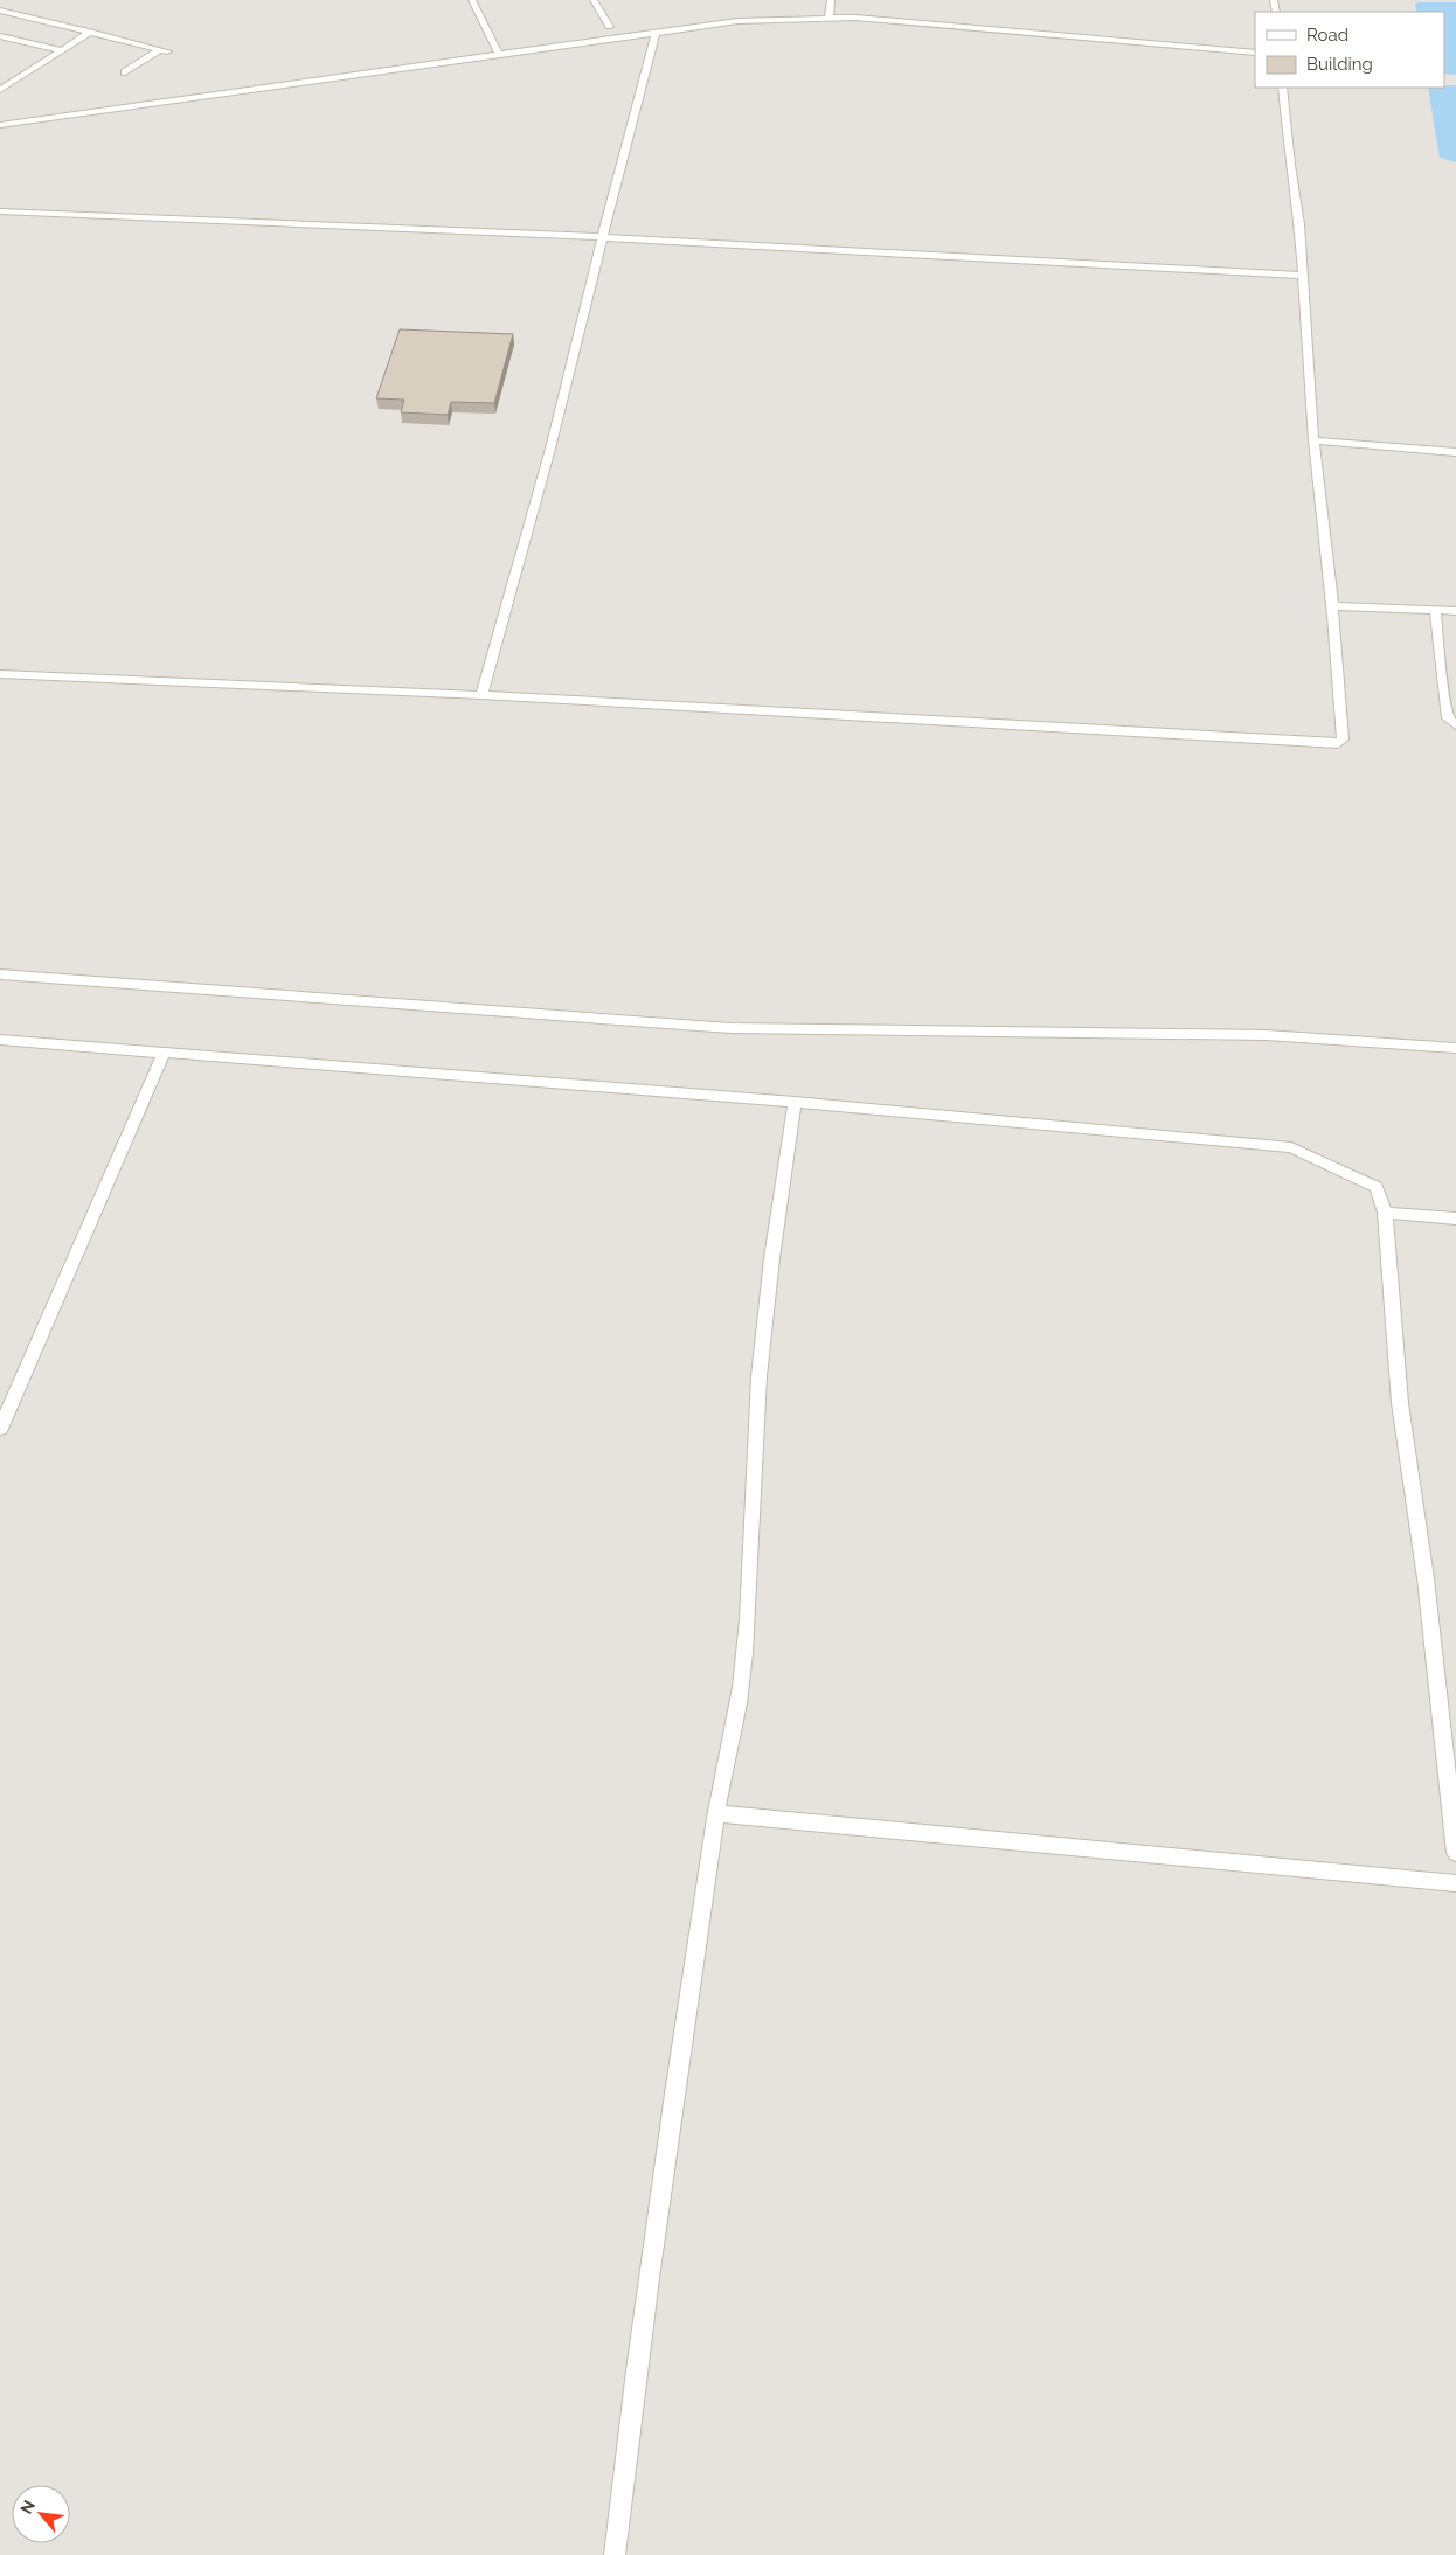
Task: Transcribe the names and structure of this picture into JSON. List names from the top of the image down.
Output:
{
  "legend": ["Road", "Building"],
  "north": "top left"
}
